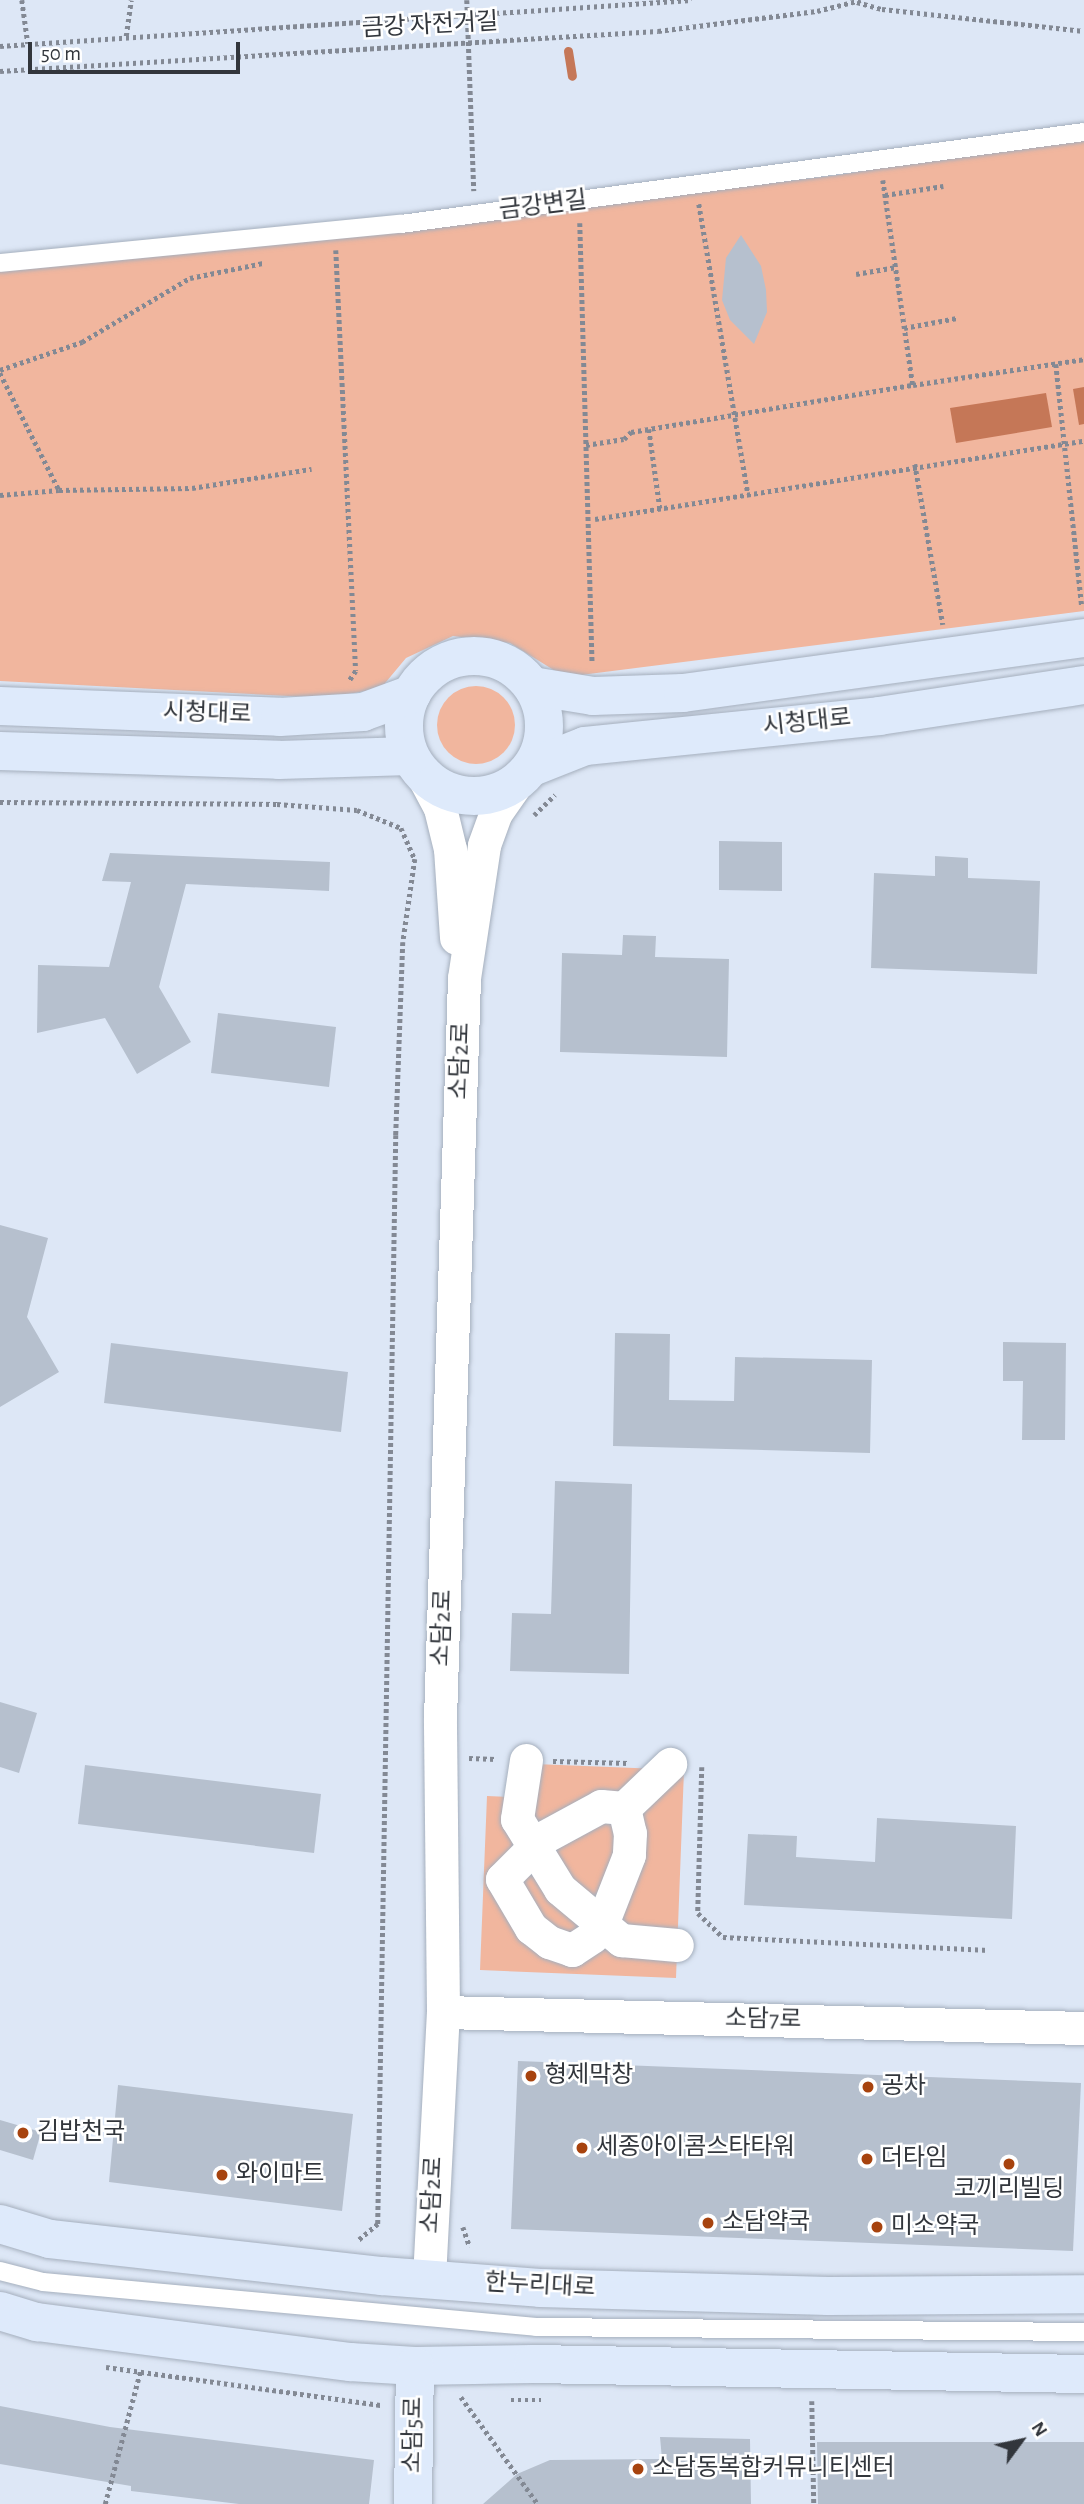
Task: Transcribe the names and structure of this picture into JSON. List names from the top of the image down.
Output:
{
  "streets": {
    "street": [
      "시청대로",
      "소담2로",
      "소담7로",
      "한누리대로",
      "소담5로"
    ],
    "lane": ["금강변길"],
    "path": ["금강 자전거길"]
  },
  "crossings": [
    ["소담2로", "소담7로"],
    ["소담2로", "한누리대로"]
  ],
  "places": [
    "형제막창",
    "공차",
    "김밥천국",
    "세종아이콤스타타워",
    "더타임",
    "코끼리빌딩",
    "와이마트",
    "소담약국",
    "미소약국",
    "소담동복합커뮤니티센터"
  ],
  "scale_bar": "50 m",
  "north": "top right"
}
